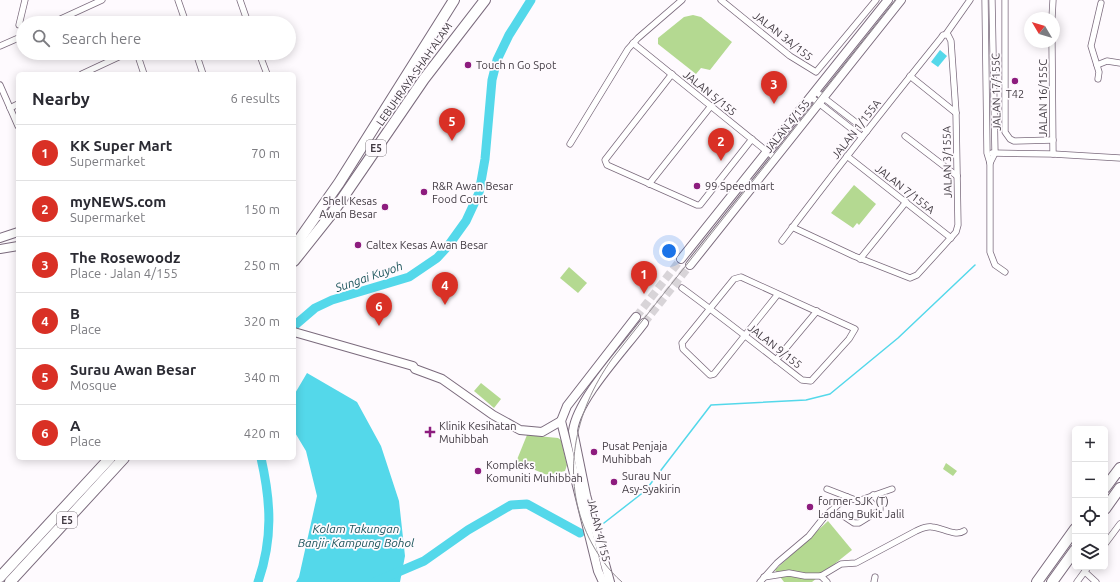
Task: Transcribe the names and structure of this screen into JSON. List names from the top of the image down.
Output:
{
  "streets": {
    "highway": ["LEBUHRAYA SHAH ALAM", "E5"],
    "street": [
      "JALAN 3A/155",
      "JALAN 17/155C",
      "JALAN 5/155",
      "JALAN 16/155C",
      "JALAN 4/155",
      "JALAN 1/155A",
      "JALAN 3/155A",
      "JALAN 7/155A",
      "JALAN 9/155"
    ]
  },
  "crossings": [
    ["JALAN 17/155C", "JALAN 16/155C"],
    ["JALAN 5/155", "JALAN 4/155"],
    ["JALAN 1/155A", "JALAN 3/155A"],
    ["JALAN 1/155A", "JALAN 7/155A"],
    ["JALAN 3/155A", "JALAN 7/155A"]
  ],
  "water": ["Sungai Kuyoh", "Kolam Takungan Banjir Kampung Bohol"],
  "places": {
    "other": [
      "Touch n Go Spot",
      "T42",
      "99 Speedmart",
      "R&R Awan Besar Food Court",
      "Shell Kesas Awan Besar",
      "Caltex Kesas Awan Besar",
      "Pusat Penjaja Muhibbah",
      "Kompleks Komuniti Muhibbah",
      "Surau Nur Asy-Syakirin",
      "former SJK (T) Ladang Bukit Jalil"
    ],
    "health": ["Klinik Kesihatan Muhibbah"]
  },
  "north": "top left",
  "page": {
    "search": "Search here",
    "pins": [
      "3",
      "5",
      "2",
      "1",
      "4",
      "6"
    ],
    "heading": ["Nearby", "6 results"],
    "list": [
      {
        "mark": "1",
        "name": "KK Super Mart",
        "note": "Supermarket",
        "value": "70 m"
      },
      {
        "mark": "2",
        "name": "myNEWS.com",
        "note": "Supermarket",
        "value": "150 m"
      },
      {
        "mark": "3",
        "name": "The Rosewoodz",
        "note": "Place · Jalan 4/155",
        "value": "250 m"
      },
      {
        "mark": "4",
        "name": "B",
        "note": "Place",
        "value": "320 m"
      },
      {
        "mark": "5",
        "name": "Surau Awan Besar",
        "note": "Mosque",
        "value": "340 m"
      },
      {
        "mark": "6",
        "name": "A",
        "note": "Place",
        "value": "420 m"
      }
    ],
    "map_buttons": ["+", "−"]
  }
}
